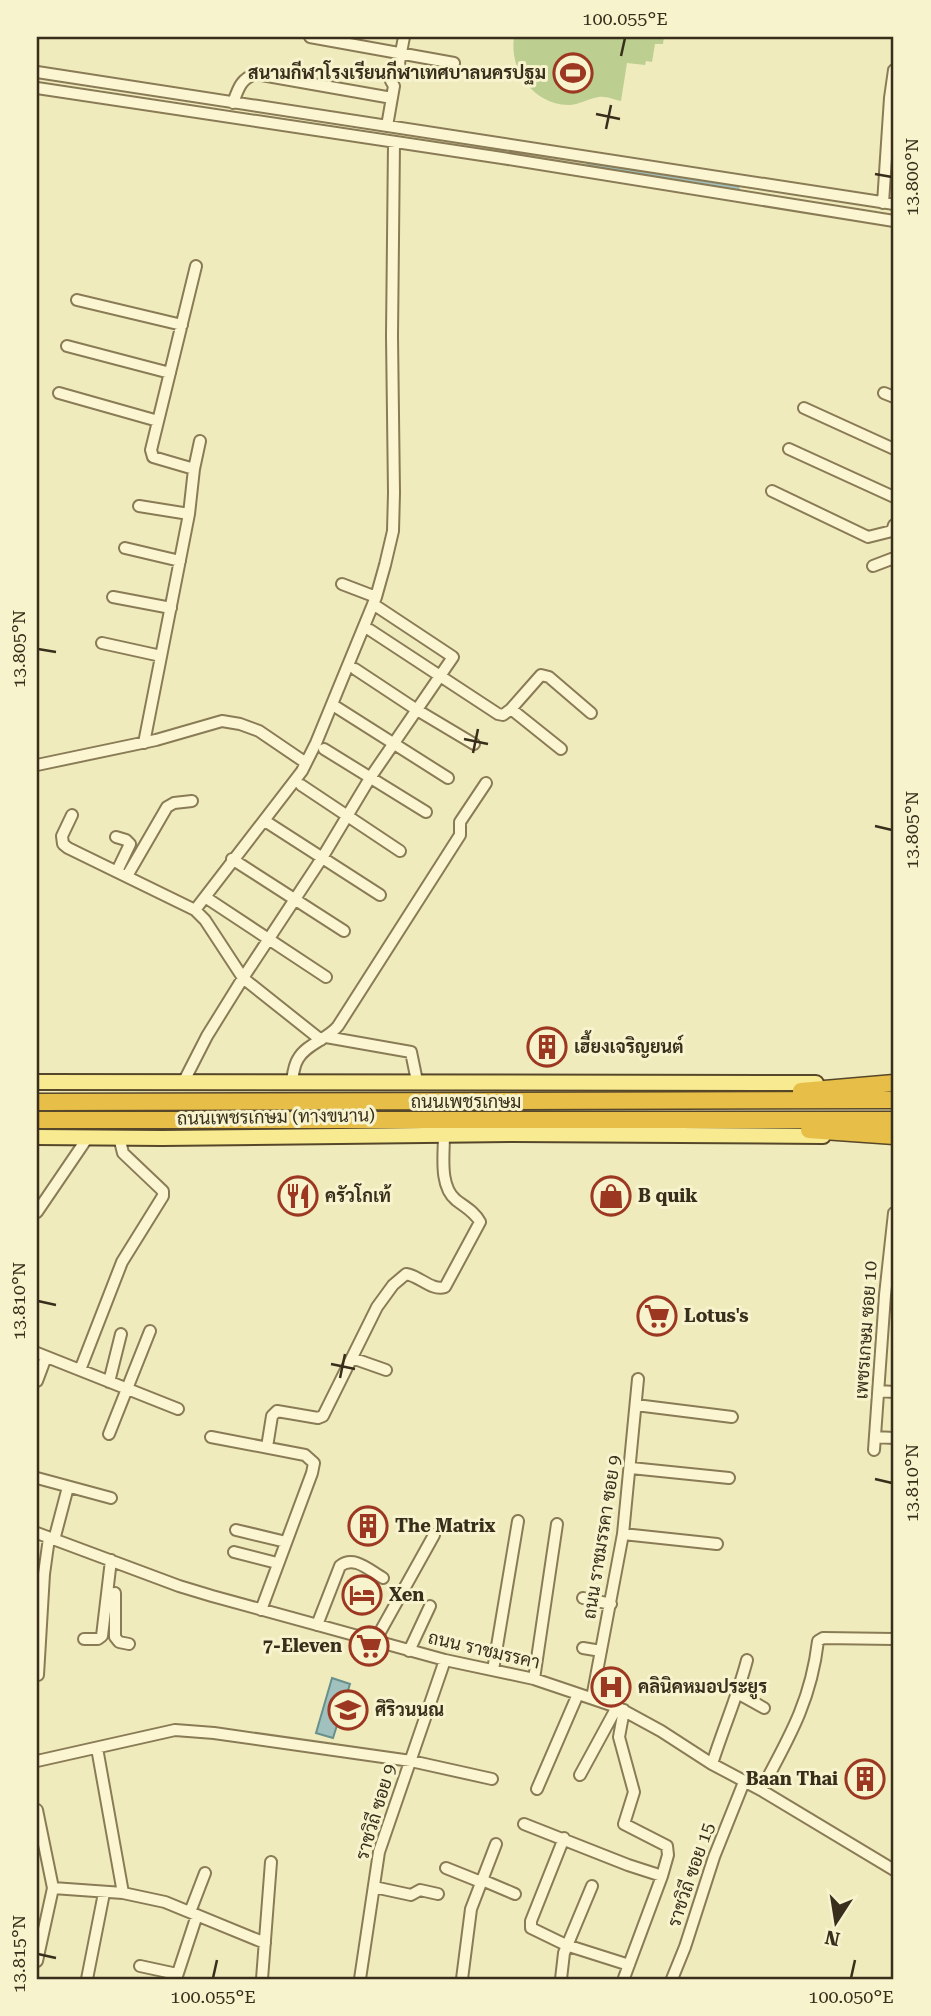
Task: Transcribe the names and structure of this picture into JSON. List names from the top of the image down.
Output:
{
  "streets": {
    "highway": ["ถนนเพชรเกษม"],
    "main road": ["ถนนเพชรเกษม (ทางขนาน)"],
    "street": [
      "เพชรเกษม ซอย 10",
      "ถนน ราชมรรคา ซอย 9",
      "ถนน ราชมรรคา",
      "ราชวิถี ซอย 9",
      "ราชวิถี ซอย 15"
    ]
  },
  "crossings": [
    ["ถนน ราชมรรคา ซอย 9", "ถนน ราชมรรคา"],
    ["ถนน ราชมรรคา", "ราชวิถี ซอย 9"],
    ["ถนน ราชมรรคา", "ราชวิถี ซอย 15"]
  ],
  "places": {
    "sports": ["สนามกีฬาโรงเรียนกีฬาเทศบาลนครปฐม"],
    "building": ["เฮี้ยงเจริญยนต์", "The Matrix", "Baan Thai"],
    "restaurant": ["ครัวโกเท้"],
    "shop": ["B quik"],
    "supermarket": ["Lotus's", "7-Eleven"],
    "hotel": ["Xen"],
    "hospital": ["คลินิคหมอประยูร"],
    "school or university": ["ศิริวนนณ"]
  },
  "north": "bottom",
  "coordinates": [
    "100.055°E",
    "13.800°N",
    "13.805°N",
    "13.810°N",
    "13.815°N",
    "100.050°E"
  ]
}
